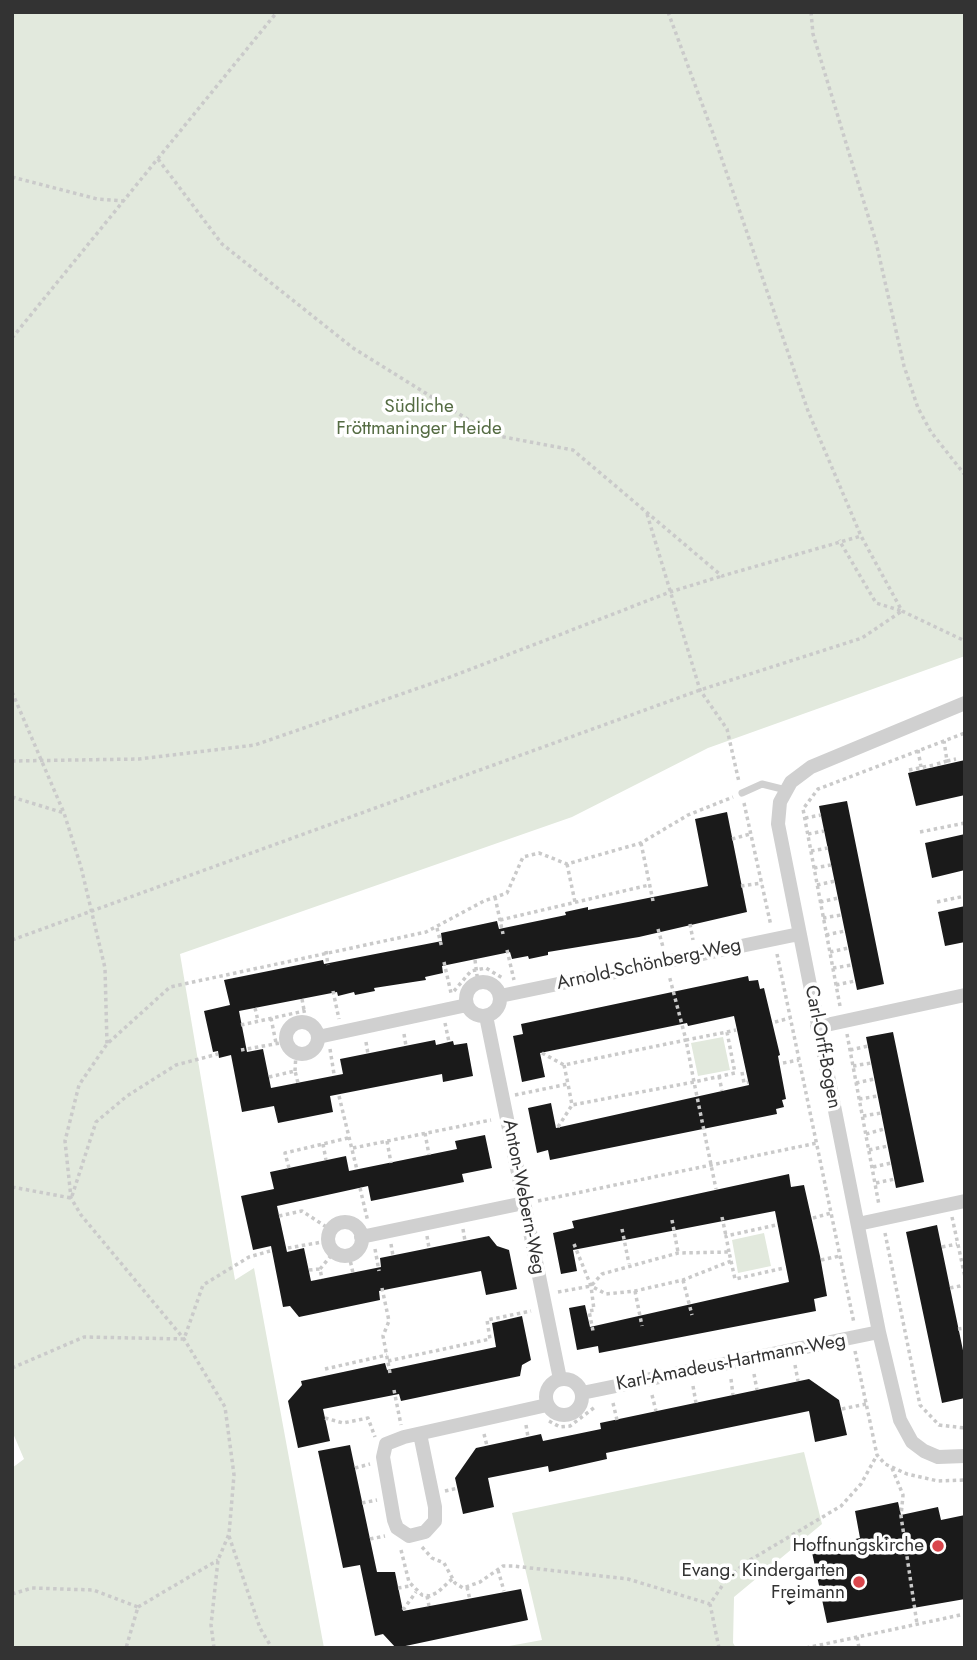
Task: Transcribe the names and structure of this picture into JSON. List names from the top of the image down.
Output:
{
  "streets": {
    "street": [
      "Arnold-Schönberg-Weg",
      "Carl-Orff-Bogen",
      "Anton-Webern-Weg",
      "Karl-Amadeus-Hartmann-Weg"
    ]
  },
  "crossings": [
    ["Arnold-Schönberg-Weg", "Carl-Orff-Bogen"],
    ["Arnold-Schönberg-Weg", "Anton-Webern-Weg"],
    ["Carl-Orff-Bogen", "Karl-Amadeus-Hartmann-Weg"],
    ["Anton-Webern-Weg", "Karl-Amadeus-Hartmann-Weg"]
  ],
  "parks": ["Südliche Fröttmaninger Heide"],
  "places": ["Hoffnungskirche", "Evang. Kindergarten Freimann"]
}
